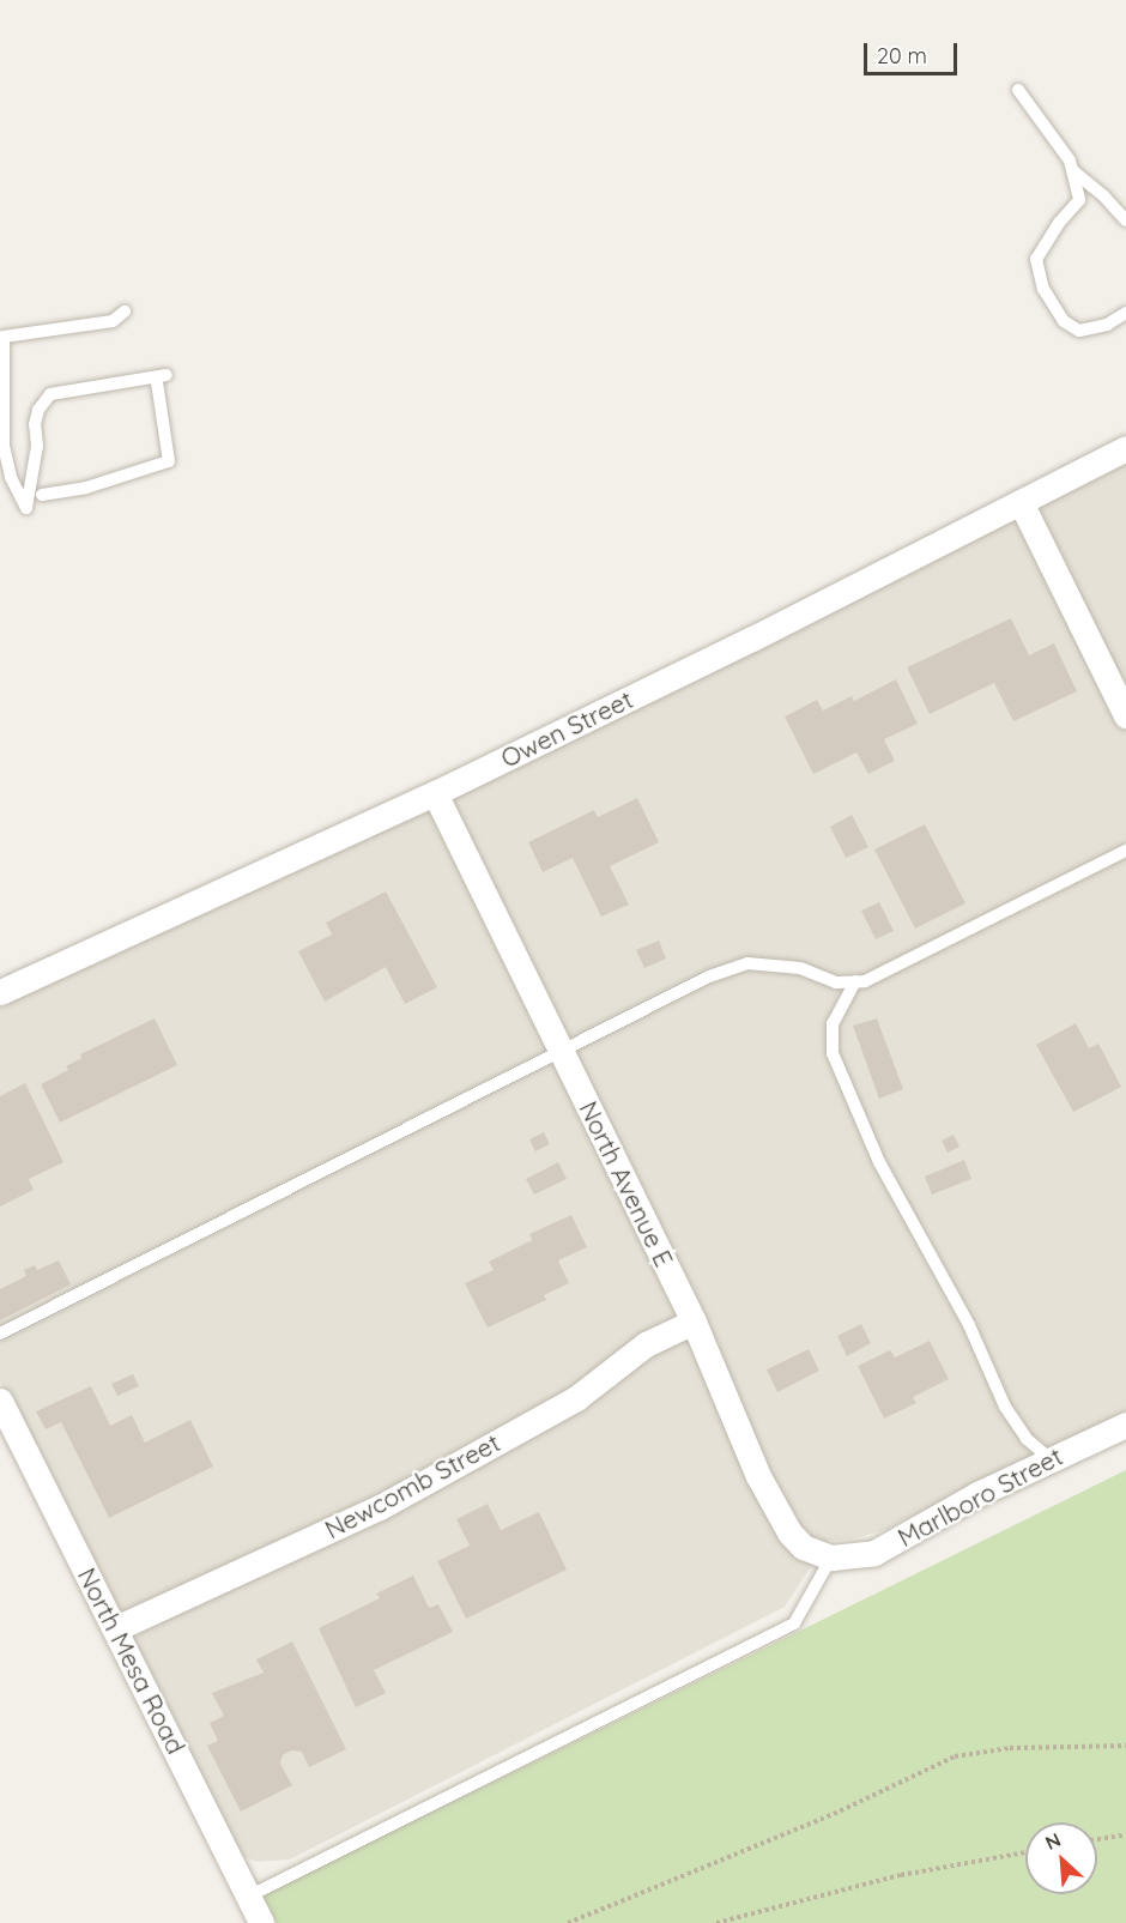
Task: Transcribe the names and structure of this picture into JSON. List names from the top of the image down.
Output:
{
  "streets": {
    "street": [
      "Owen Street",
      "North Avenue E",
      "Newcomb Street",
      "Marlboro Street",
      "North Mesa Road"
    ]
  },
  "crossings": [
    ["Owen Street", "North Avenue E"],
    ["North Avenue E", "Newcomb Street"],
    ["North Avenue E", "Marlboro Street"],
    ["Newcomb Street", "North Mesa Road"]
  ],
  "scale_bar": "20 m",
  "north": "top left"
}
